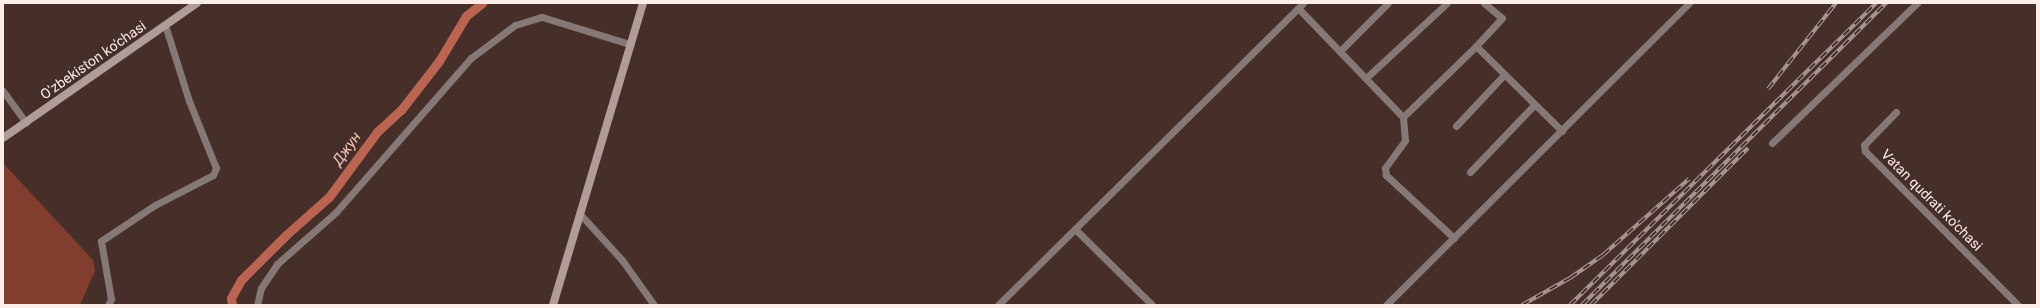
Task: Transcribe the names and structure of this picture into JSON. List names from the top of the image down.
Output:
{
  "streets": {
    "main road": ["O'zbekiston ko'chasi"],
    "street": ["Vatan qudrati ko'chasi"]
  },
  "water": ["Джун"]
}
